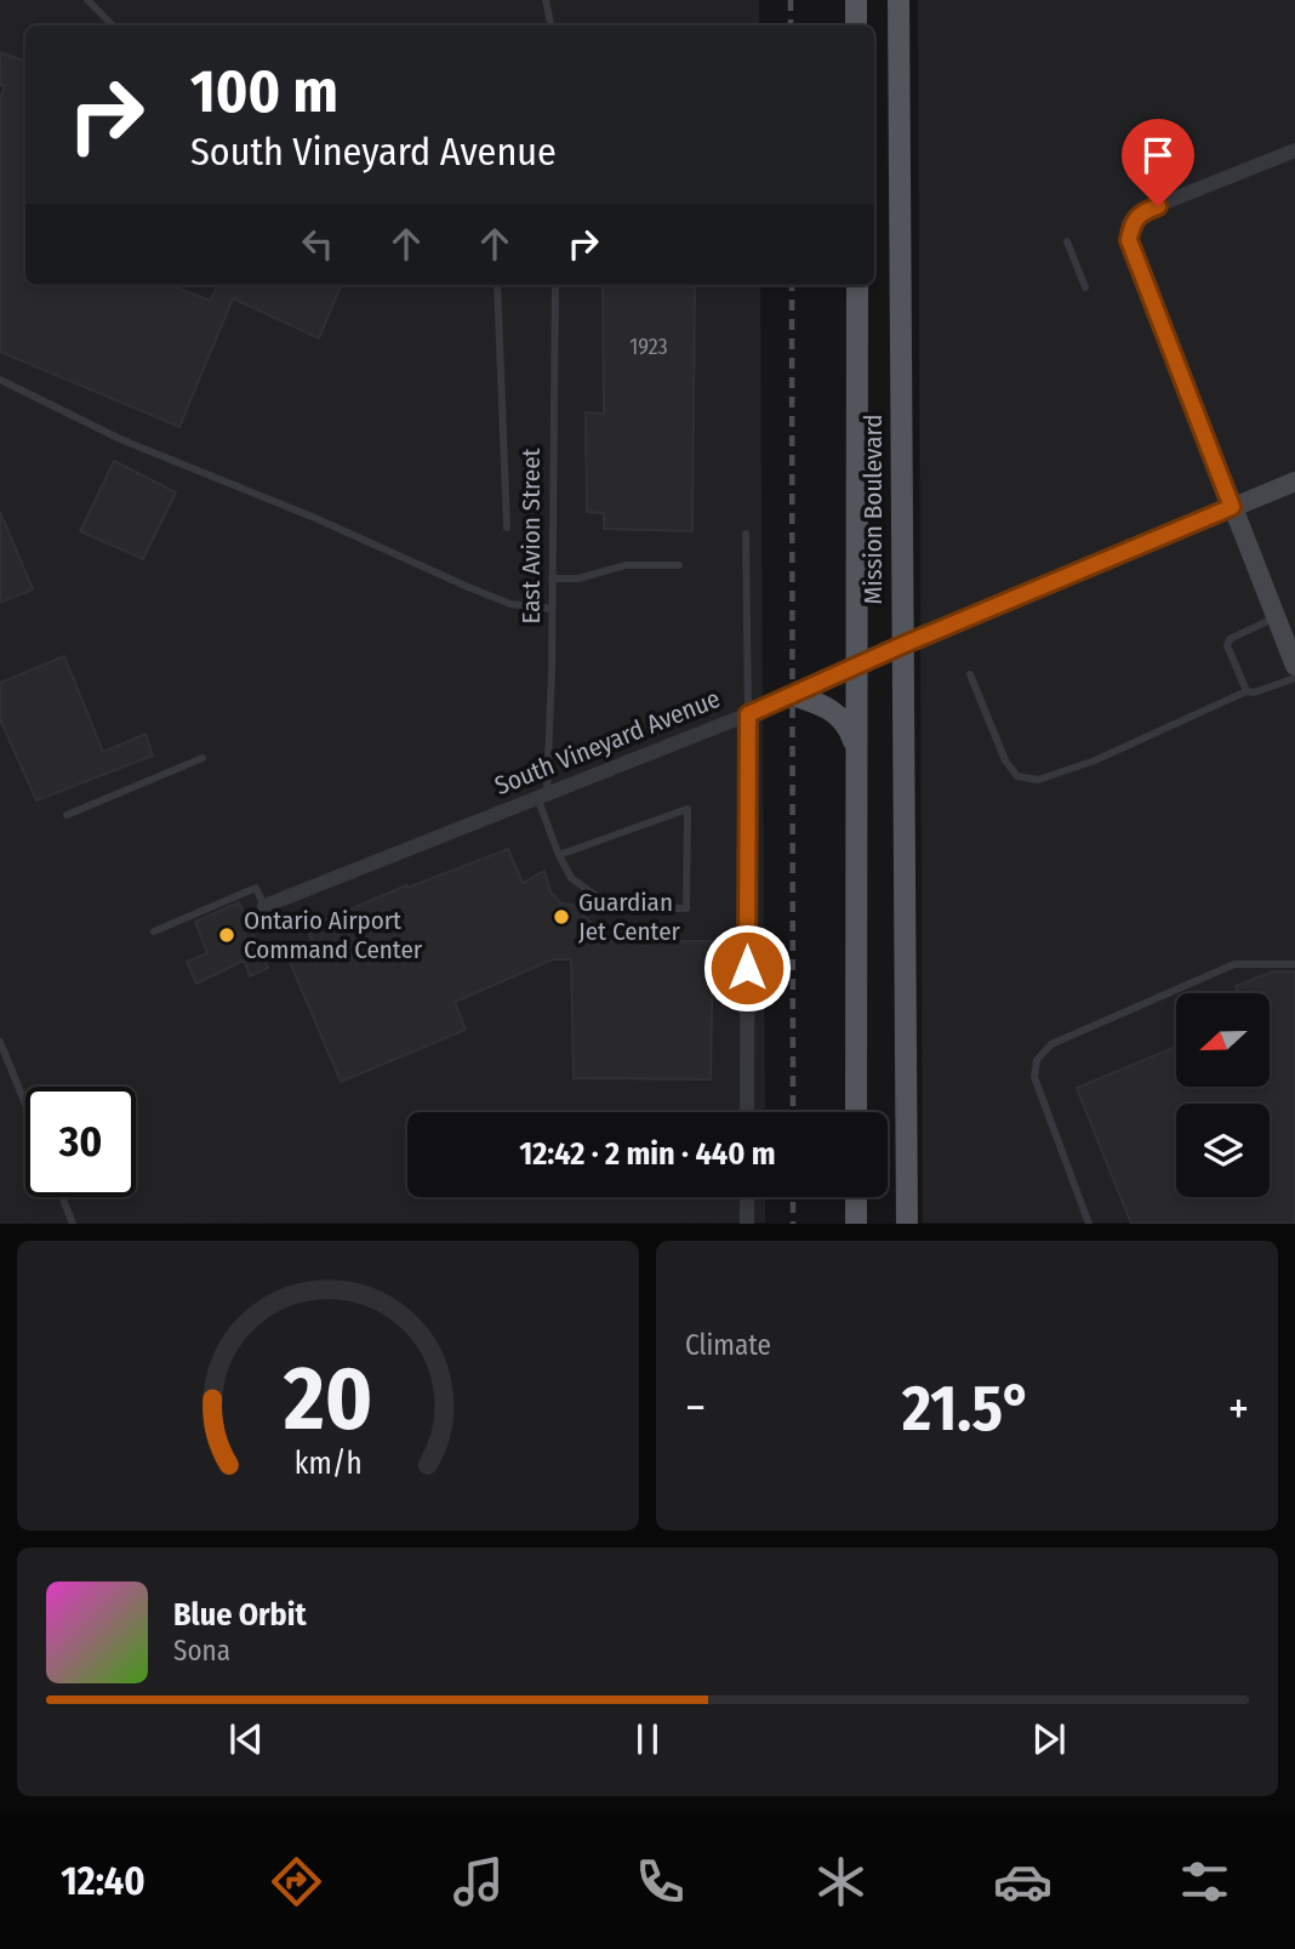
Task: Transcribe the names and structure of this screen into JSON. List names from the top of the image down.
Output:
{
  "streets": {
    "main road": ["Mission Boulevard"],
    "street": ["South Vineyard Avenue"],
    "lane": ["East Avion Street"]
  },
  "crossings": [
    ["Mission Boulevard", "South Vineyard Avenue"],
    ["East Avion Street", "South Vineyard Avenue"]
  ],
  "places": ["Guardian Jet Center", "Ontario Airport Command Center"],
  "house_numbers": ["1923"],
  "north": "left",
  "page": {
    "turn": ["100 m", "South Vineyard Avenue"],
    "limit": "30",
    "trip": "12:42 · 2 min · 440 m",
    "tile": "Climate",
    "heat": ["−", "21.5°", "+"],
    "song": ["Blue Orbit", "Sona"],
    "tabs": "12:40",
    "gauge": ["20", "km/h"]
  }
}
